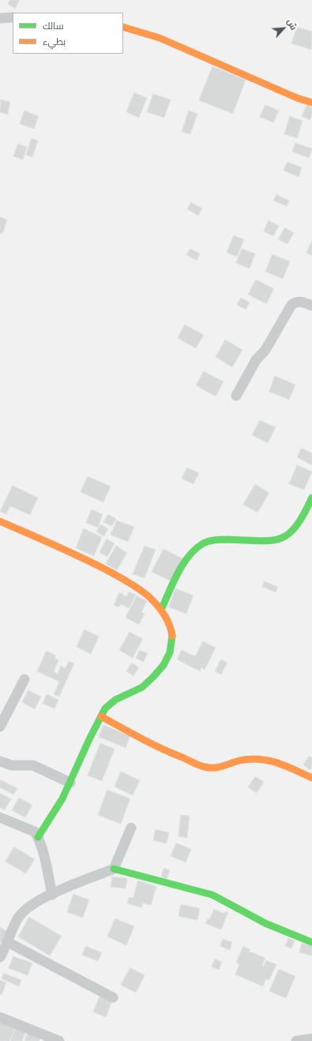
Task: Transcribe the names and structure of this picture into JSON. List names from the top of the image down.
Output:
{
  "legend": ["سالك", "بطيء"],
  "north": "top right"
}
